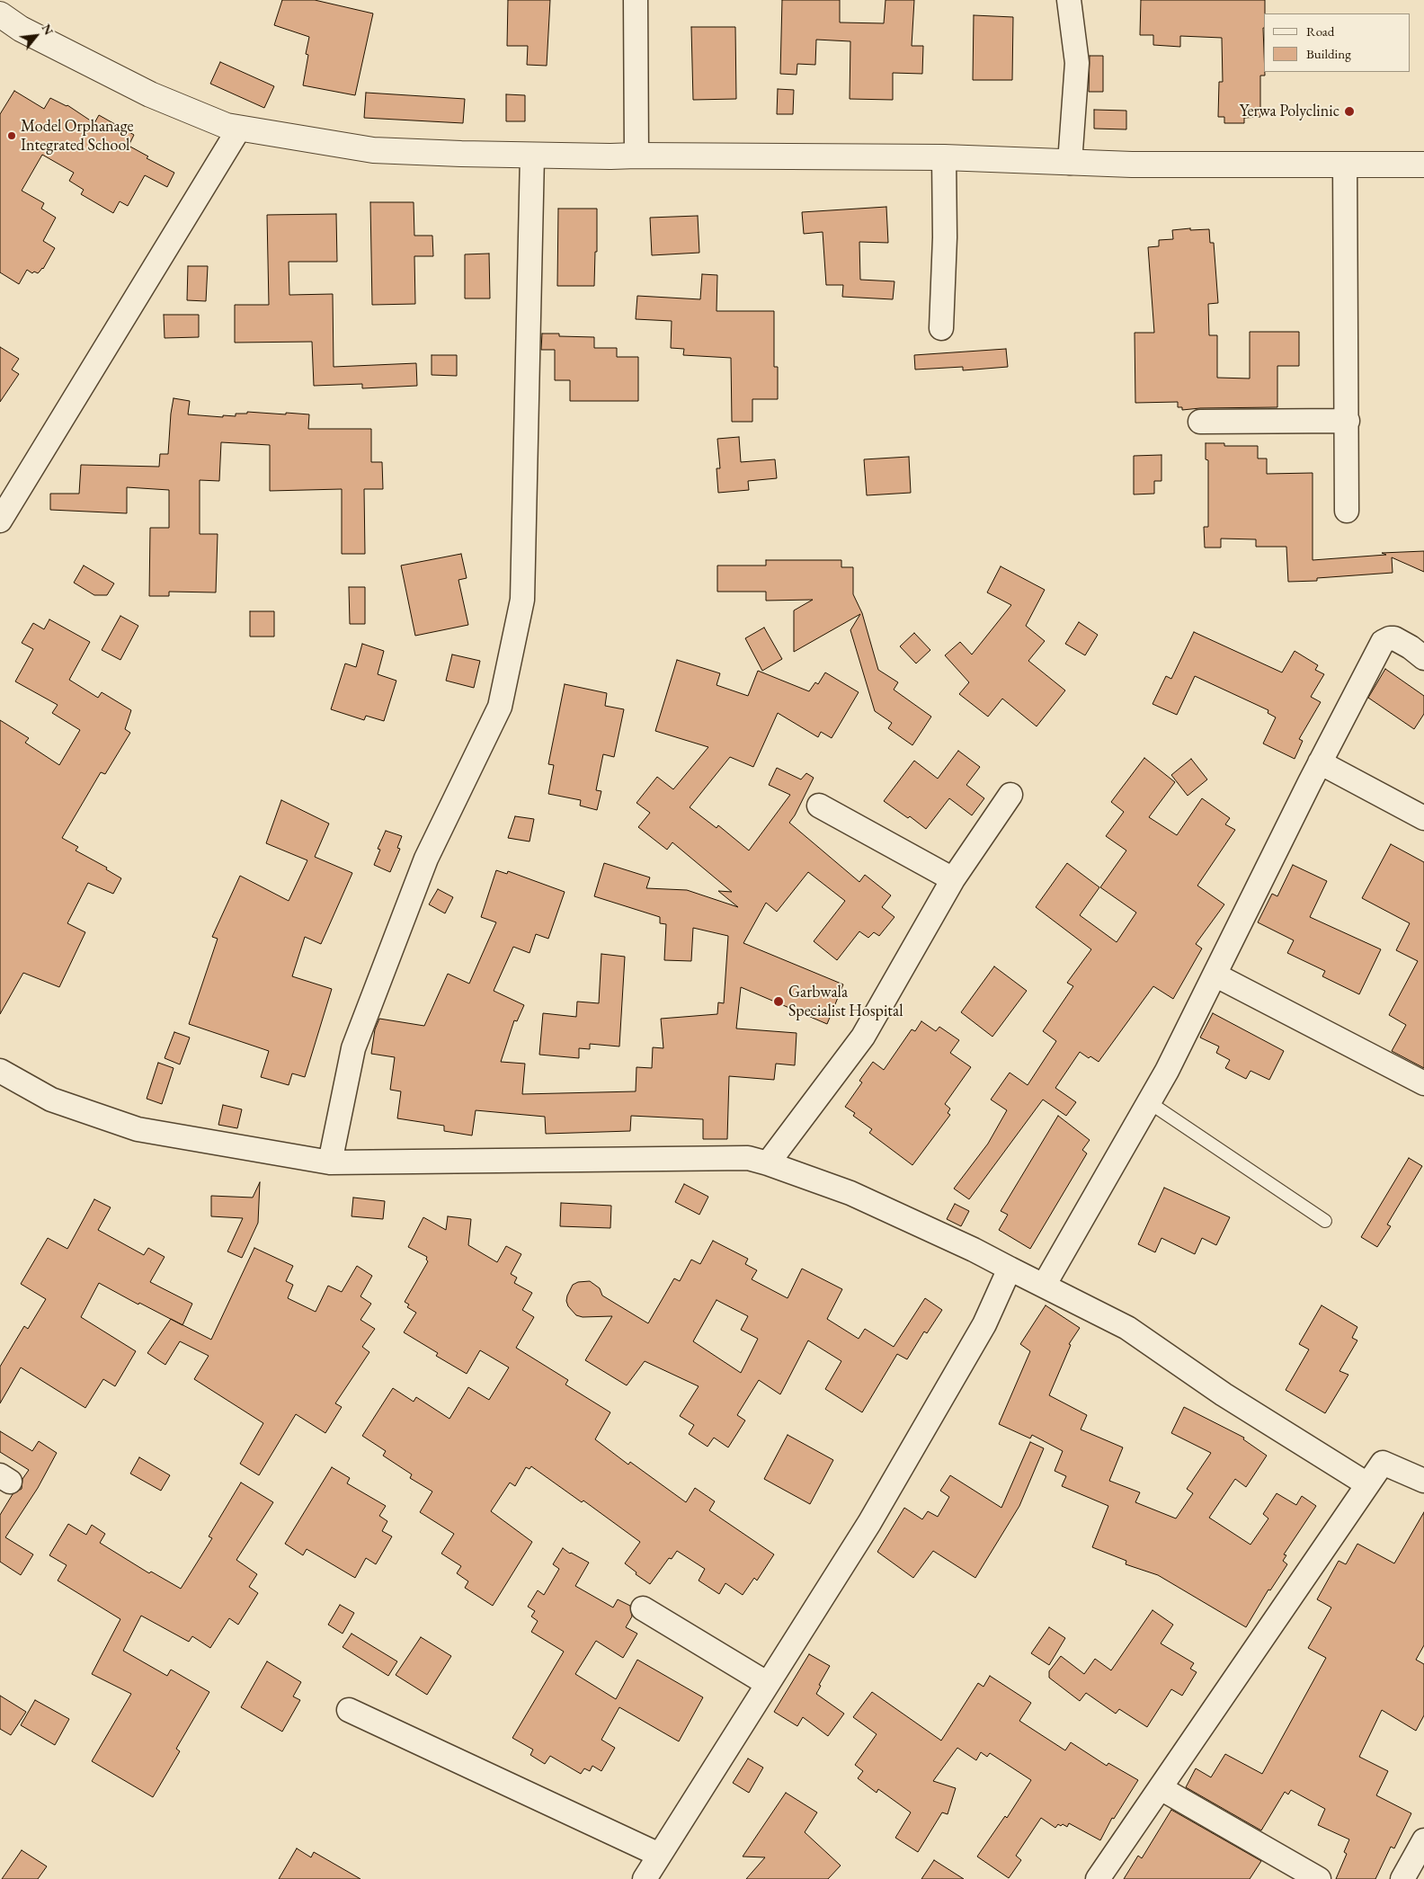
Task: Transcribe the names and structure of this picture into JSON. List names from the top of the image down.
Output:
{
  "places": ["Yerwa Polyclinic", "Model Orphanage Integrated School", "Garbwala Specialist Hospital"],
  "legend": ["Road", "Building"],
  "north": "top right"
}
